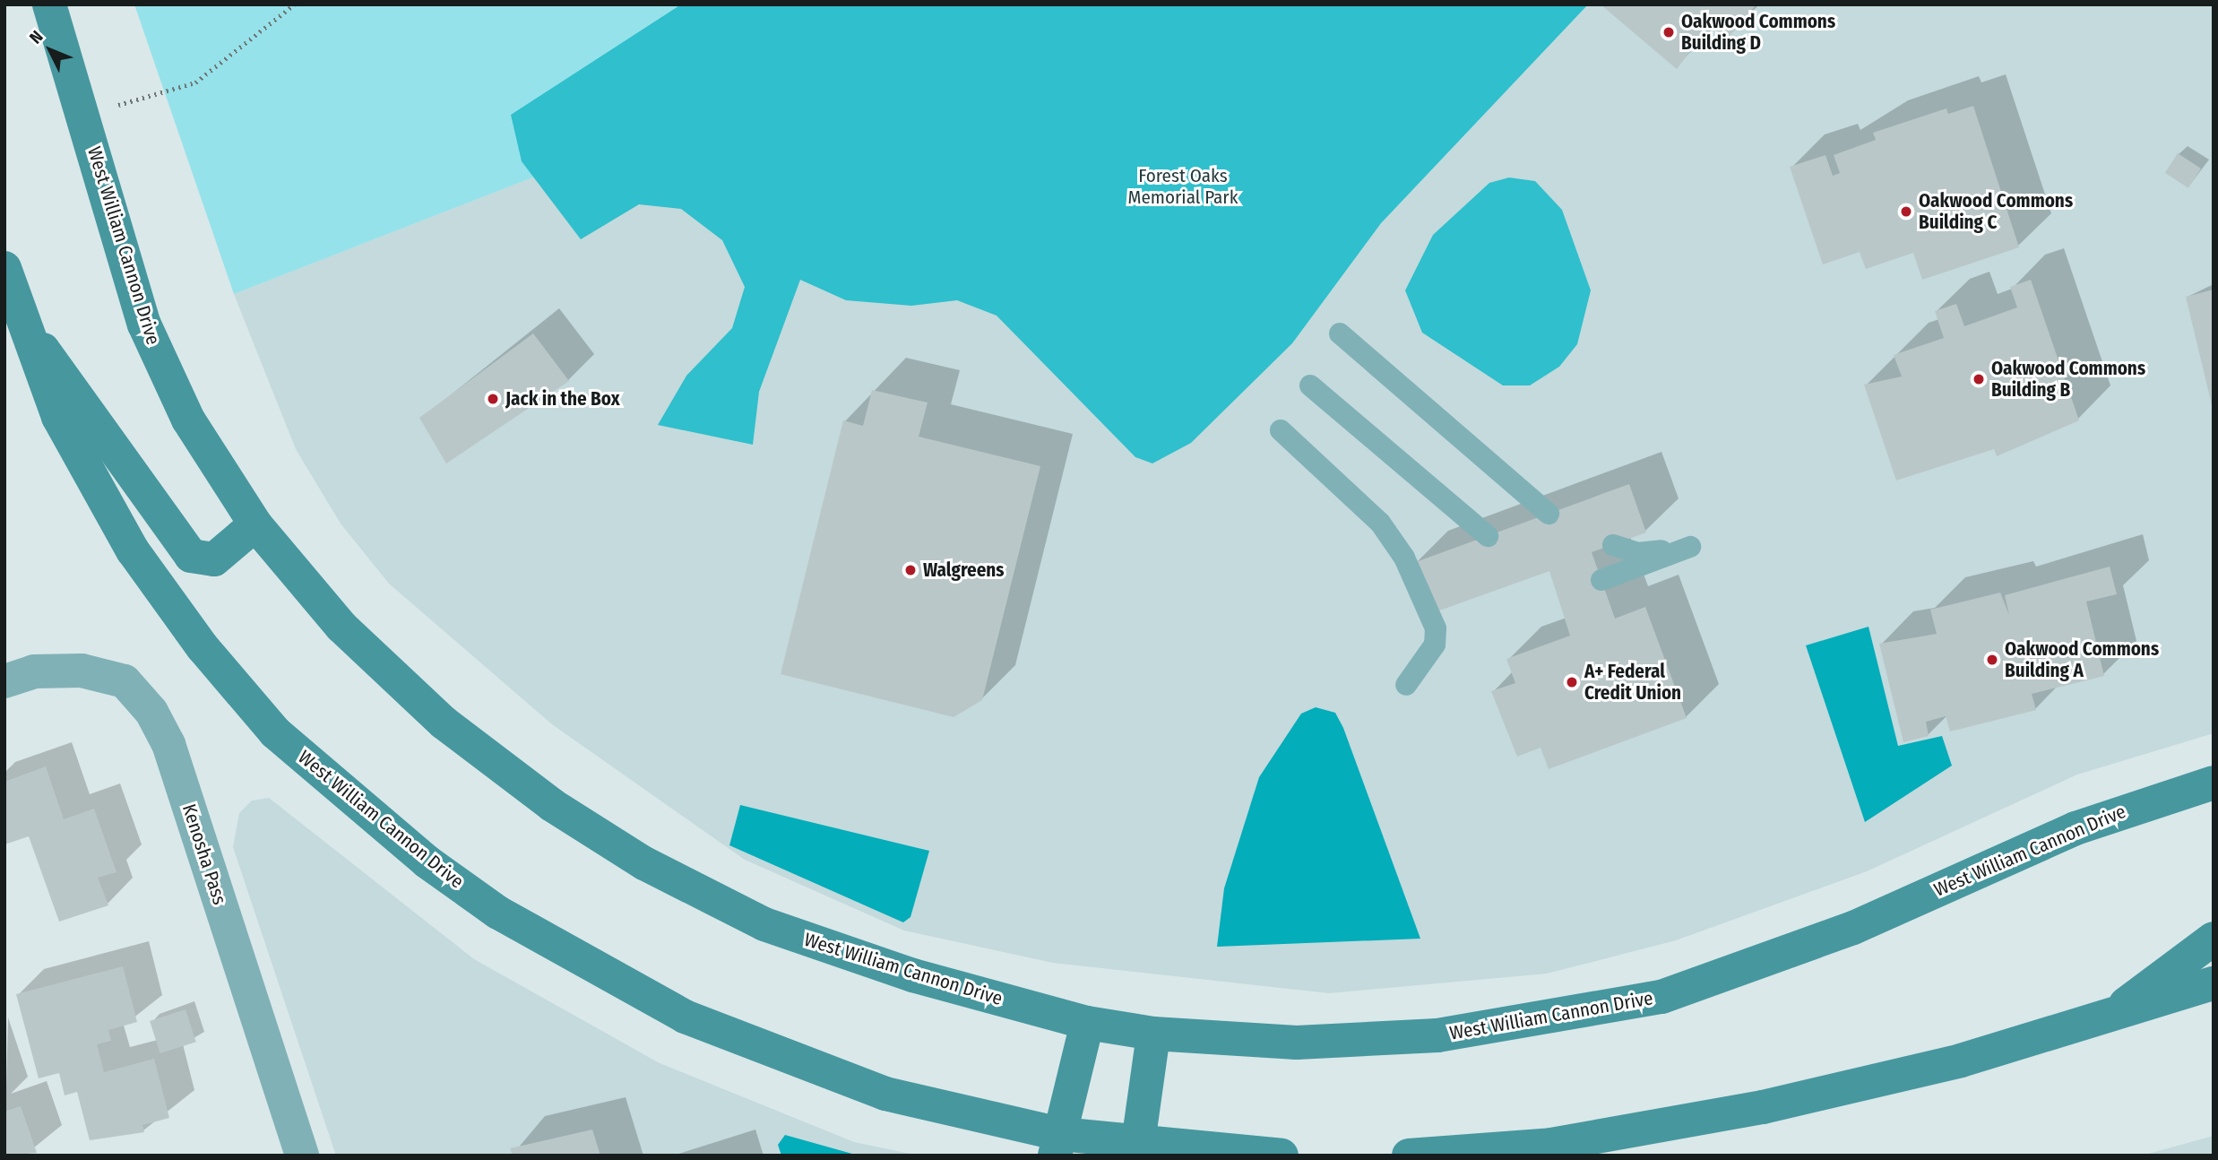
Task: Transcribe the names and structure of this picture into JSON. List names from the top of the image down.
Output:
{
  "streets": {
    "main road": ["West William Cannon Drive"],
    "street": ["Kenosha Pass"]
  },
  "parks": ["Forest Oaks Memorial Park"],
  "places": [
    "Oakwood Commons Building D",
    "Oakwood Commons Building C",
    "Oakwood Commons Building B",
    "Jack in the Box",
    "Walgreens",
    "Oakwood Commons Building A",
    "A+ Federal Credit Union"
  ],
  "north": "top left"
}
